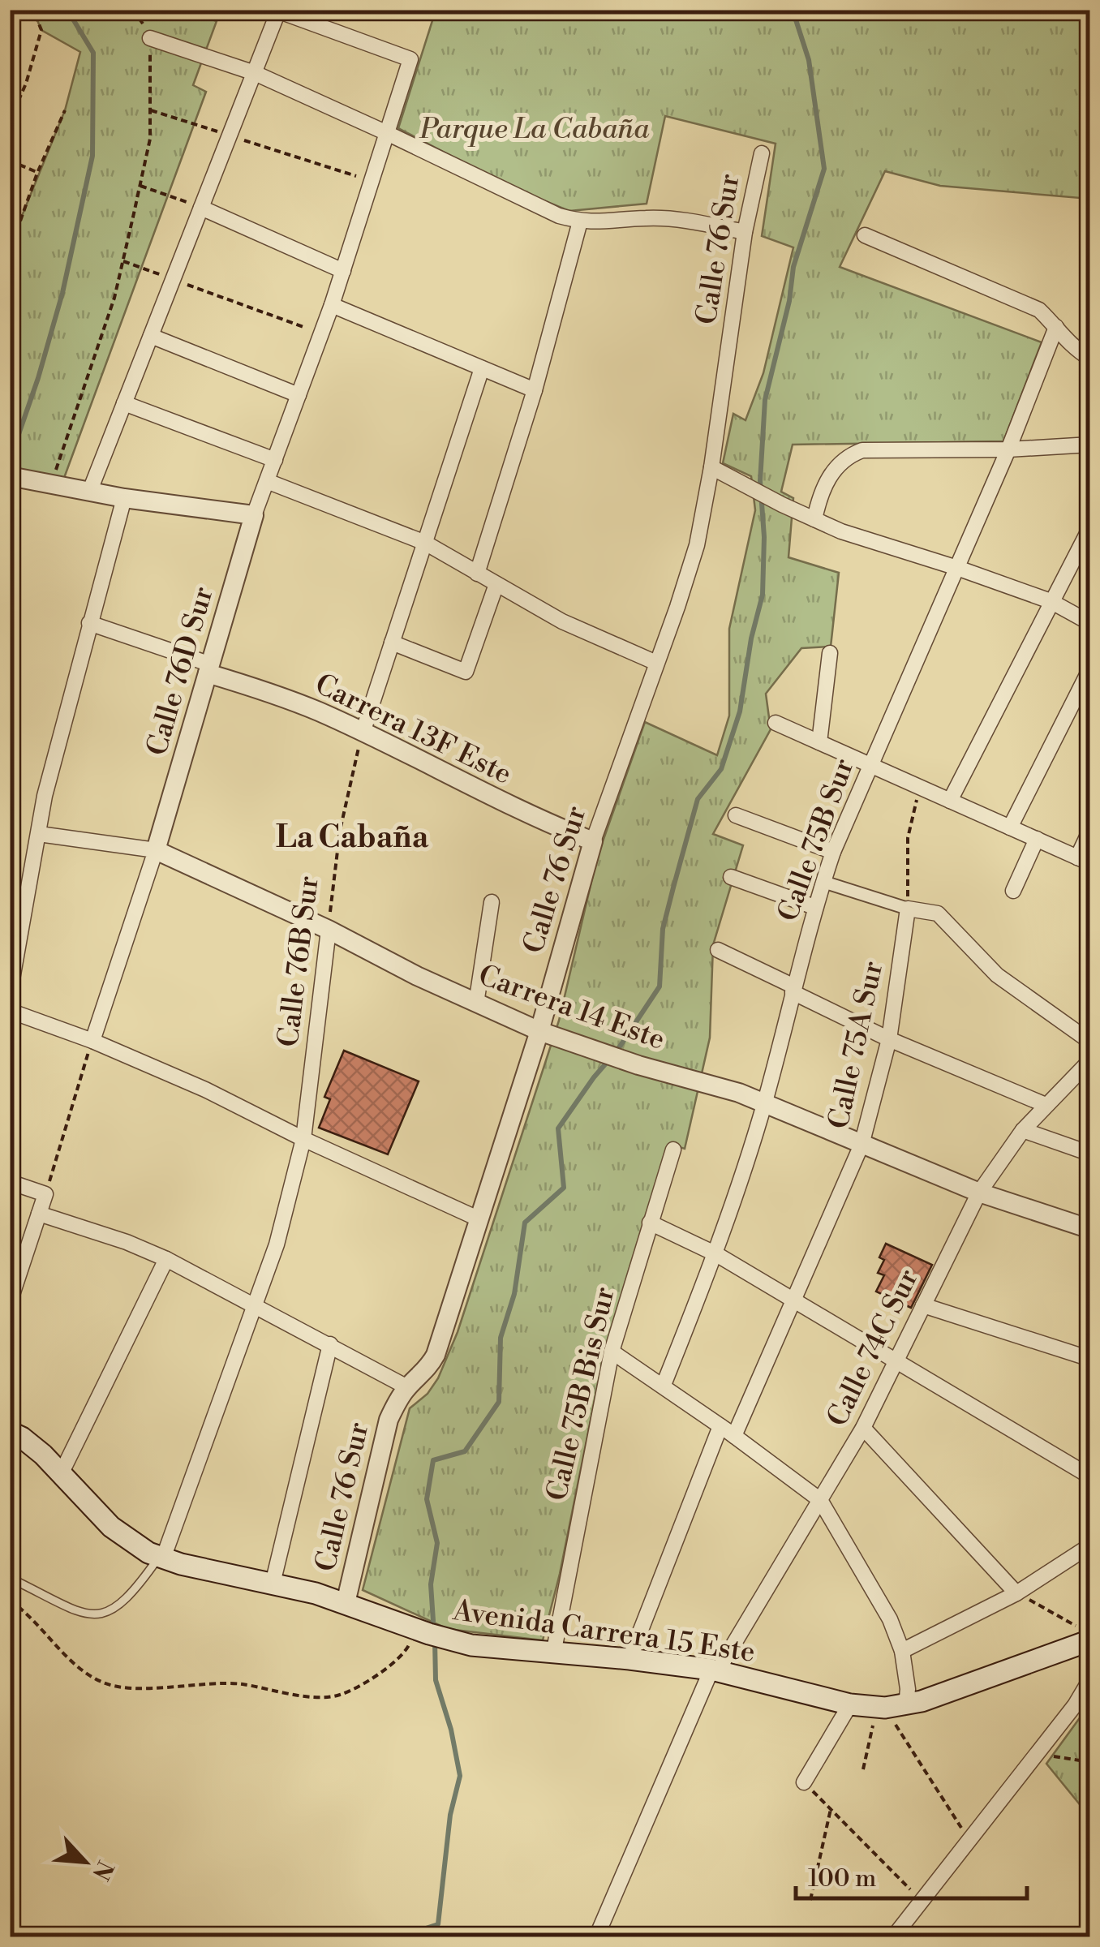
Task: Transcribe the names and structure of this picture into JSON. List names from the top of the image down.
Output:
{
  "streets": {
    "main road": ["Avenida Carrera 15 Este"],
    "street": [
      "Calle 76 Sur",
      "Calle 76D Sur",
      "Carrera 13F Este",
      "Calle 75B Sur",
      "Calle 76B Sur",
      "Carrera 14 Este",
      "Calle 75A Sur",
      "Calle 74C Sur",
      "Calle 75B Bis Sur"
    ]
  },
  "crossings": [
    ["Calle 76 Sur", "Carrera 13F Este"],
    ["Calle 76 Sur", "Carrera 14 Este"],
    ["Calle 76 Sur", "Avenida Carrera 15 Este"],
    ["Calle 76D Sur", "Carrera 13F Este"],
    ["Calle 76D Sur", "Carrera 14 Este"],
    ["Carrera 13F Este", "Calle 76B Sur"],
    ["Calle 75B Sur", "Carrera 14 Este"],
    ["Calle 76B Sur", "Carrera 14 Este"],
    ["Calle 76B Sur", "Avenida Carrera 15 Este"],
    ["Carrera 14 Este", "Calle 75A Sur"],
    ["Carrera 14 Este", "Calle 74C Sur"],
    ["Calle 74C Sur", "Avenida Carrera 15 Este"],
    ["Calle 75B Bis Sur", "Avenida Carrera 15 Este"]
  ],
  "districts": ["La Cabaña"],
  "parks": ["Parque La Cabaña"],
  "scale_bar": "100 m",
  "north": "bottom right"
}
